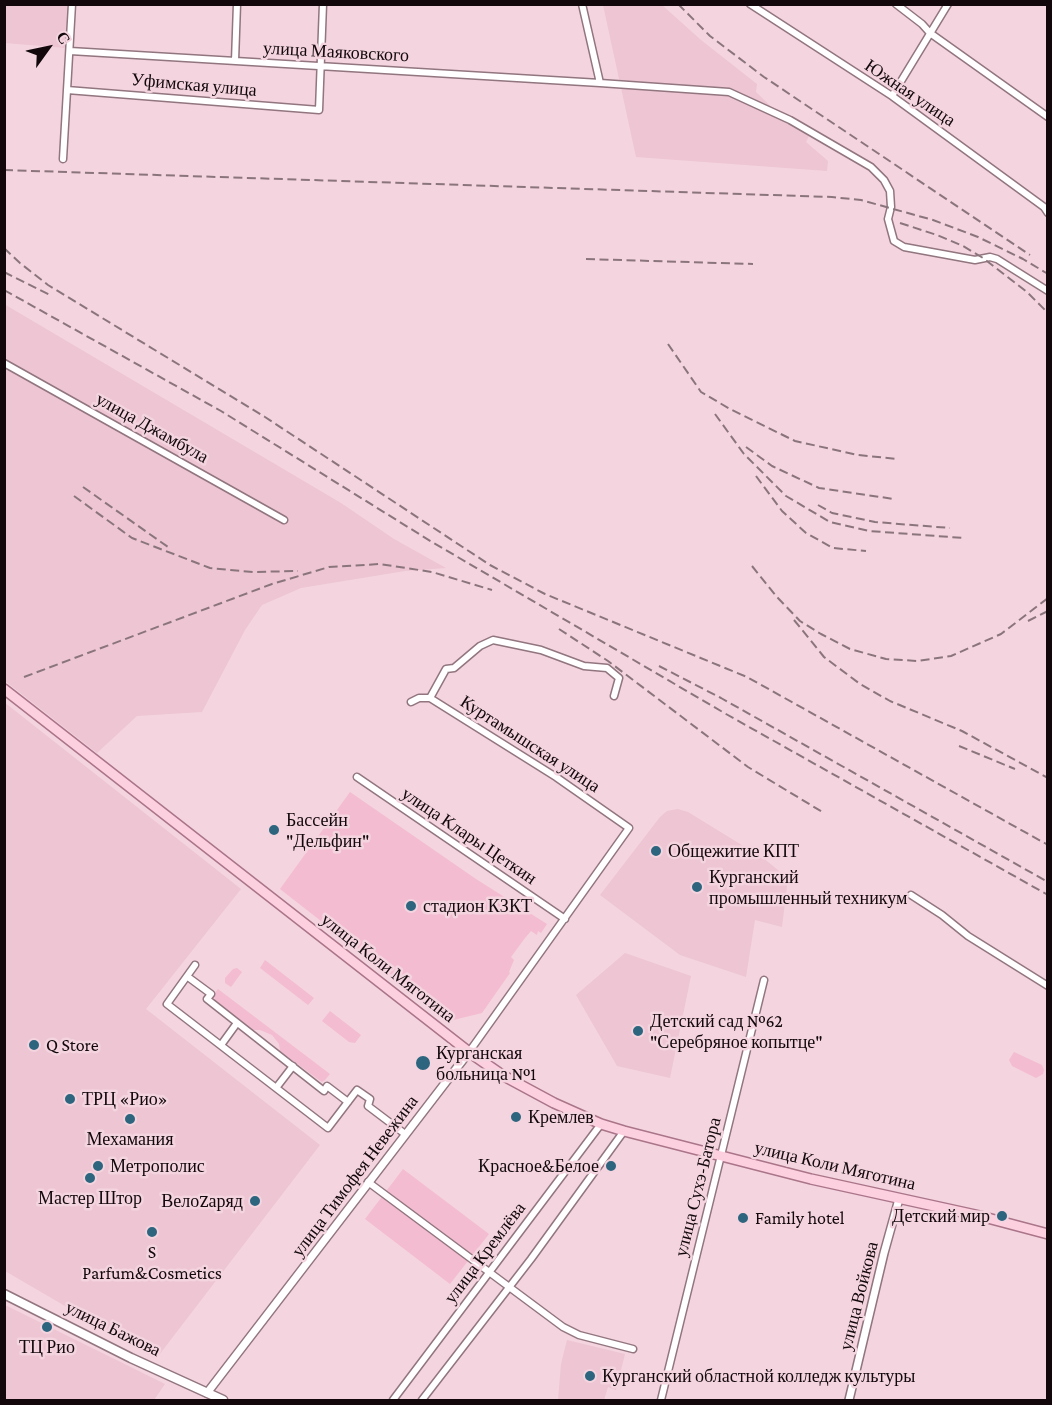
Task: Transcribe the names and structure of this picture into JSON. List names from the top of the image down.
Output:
{
  "streets": {
    "main road": ["улица Коли Мяготина", "улица Бажова"],
    "street": [
      "улица Маяковского",
      "Уфимская улица",
      "Южная улица",
      "улица Джамбула",
      "Куртамышская улица",
      "улица Клары Цеткин",
      "улица Тимофея Невежина",
      "улица Сухэ-Батора",
      "улица Кремлёва",
      "улица Войкова"
    ]
  },
  "crossings": [
    ["улица Маяковского", "Уфимская улица"],
    ["Куртамышская улица", "улица Тимофея Невежина"],
    ["улица Клары Цеткин", "улица Тимофея Невежина"],
    ["улица Коли Мяготина", "улица Тимофея Невежина"],
    ["улица Коли Мяготина", "улица Сухэ-Батора"],
    ["улица Коли Мяготина", "улица Кремлёва"],
    ["улица Коли Мяготина", "улица Войкова"],
    ["улица Тимофея Невежина", "улица Бажова"]
  ],
  "places": [
    "Бассейн \"Дельфин\"",
    "Общежитие КПТ",
    "Курганский промышленный техникум",
    "стадион КЗКТ",
    "Детский сад №62 \"Серебряное копытце\"",
    "Q Store",
    "Курганская больница №1",
    "ТРЦ «Рио»",
    "Кремлев",
    "Мехамания",
    "Метрополис",
    "Красное&Белое",
    "Мастер Штор",
    "ВелоZаряд",
    "Детский мир",
    "Family hotel",
    "S Parfum&Cosmetics",
    "ТЦ Рио",
    "Курганский областной колледж культуры"
  ],
  "north": "top right"
}
